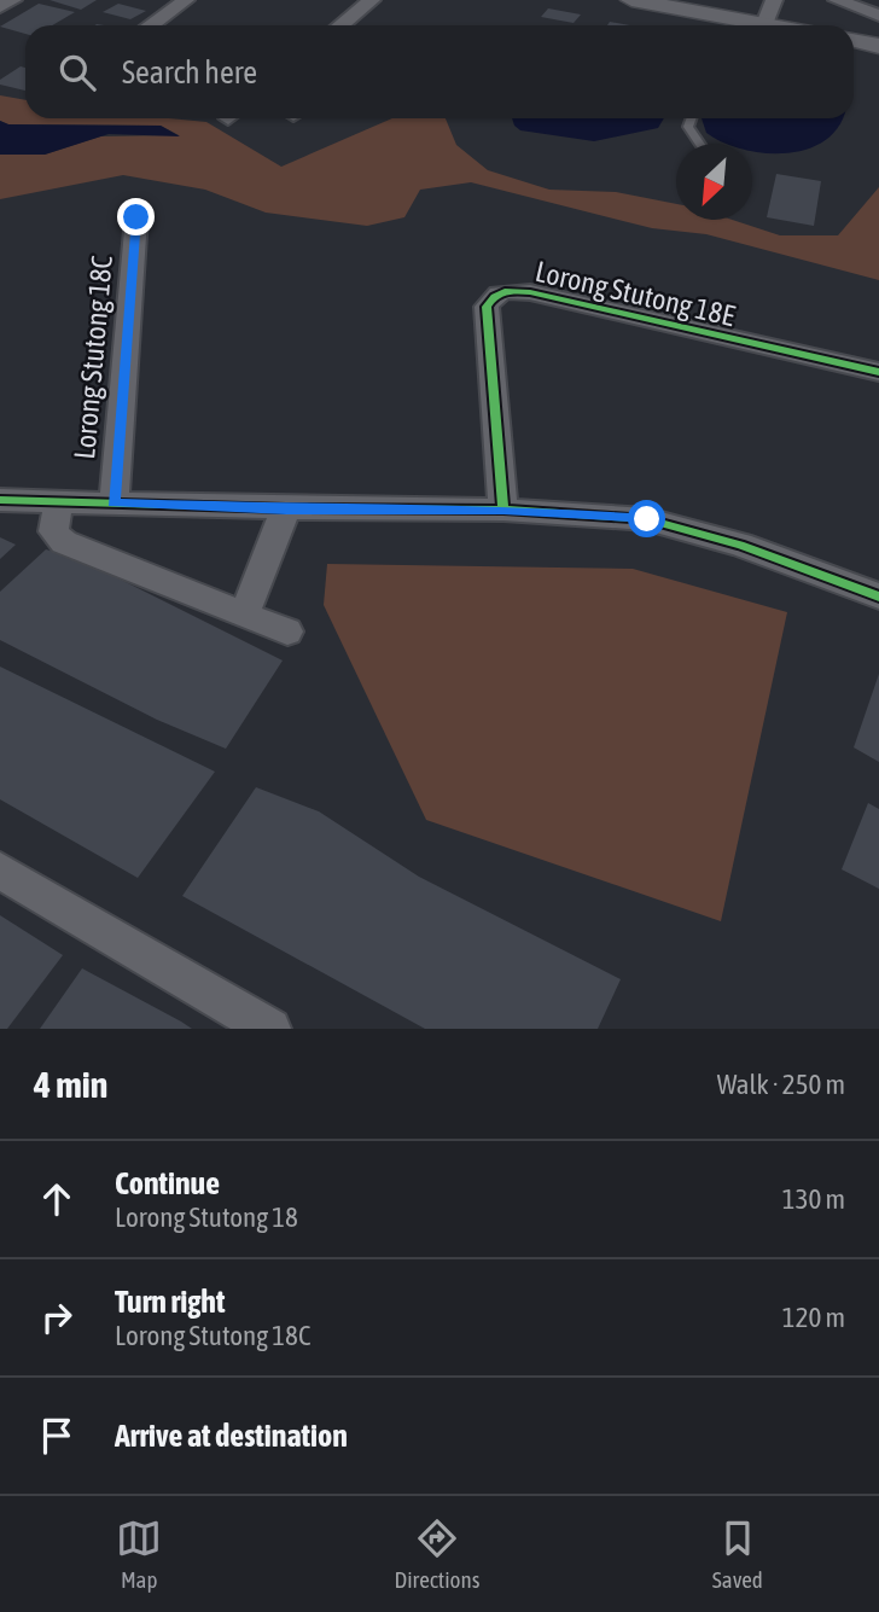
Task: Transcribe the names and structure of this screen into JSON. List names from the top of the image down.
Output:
{
  "streets": {
    "street": ["Lorong Stutong 18E", "Lorong Stutong 18C"]
  },
  "north": "bottom left",
  "page": {
    "search": "Search here",
    "heading": ["4 min", "Walk · 250 m"],
    "list": [
      ["Continue", "Lorong Stutong 18", "130 m"],
      ["Turn right", "Lorong Stutong 18C", "120 m"],
      "Arrive at destination"
    ],
    "nav": ["Map", "Directions", "Saved"]
  }
}
